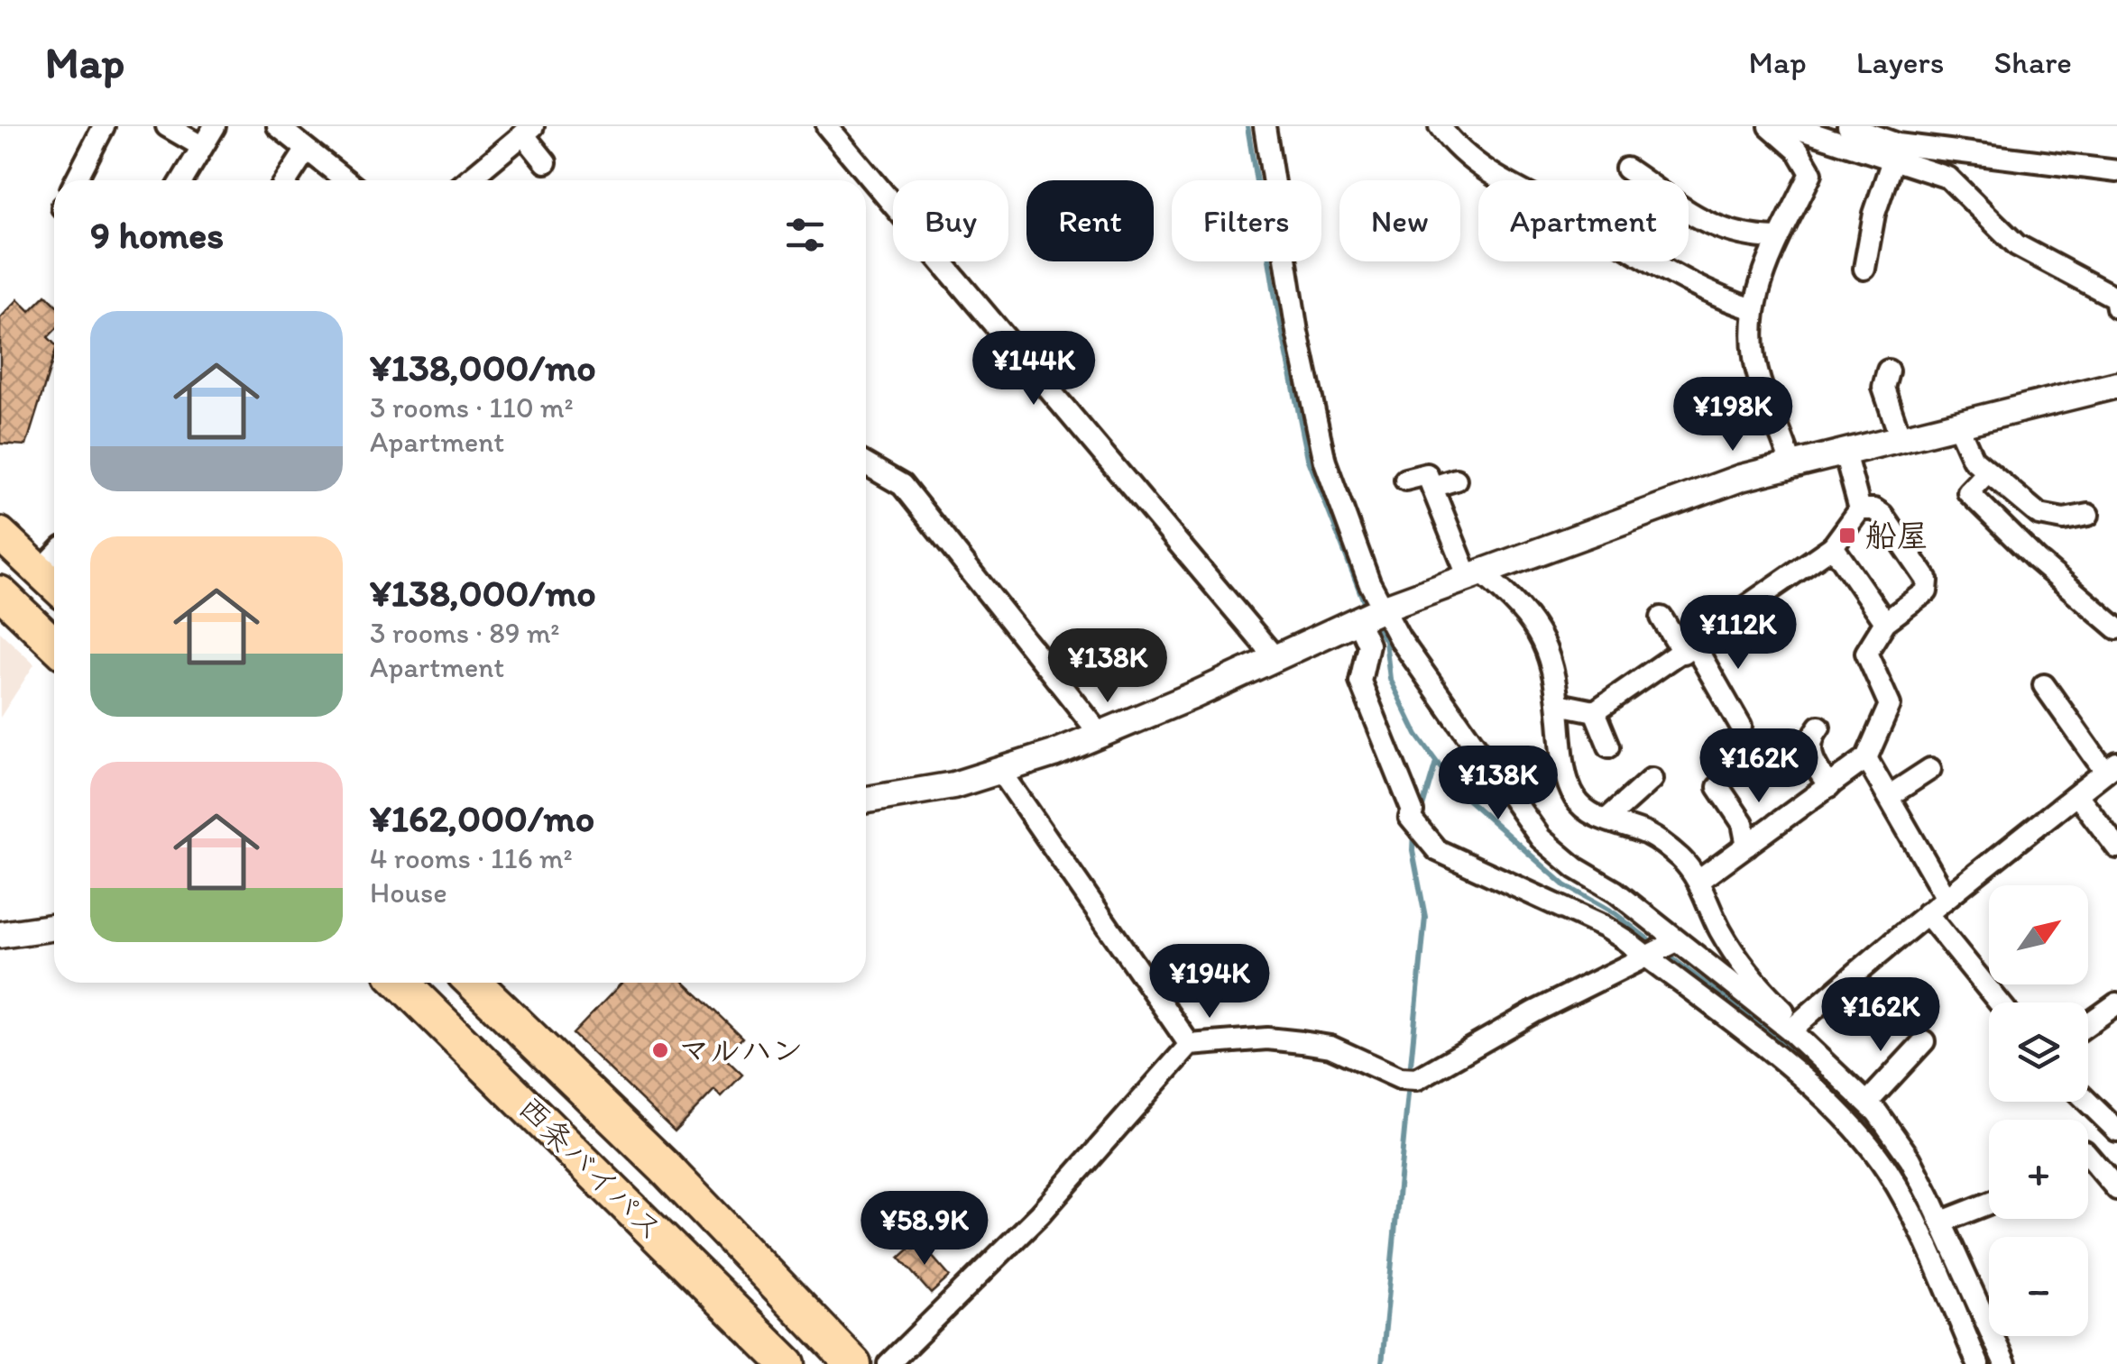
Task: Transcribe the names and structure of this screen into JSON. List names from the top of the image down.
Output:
{
  "streets": {
    "highway": ["西条バイパス"]
  },
  "places": {
    "transit": ["船屋"],
    "other": ["マルハン"]
  },
  "north": "top right",
  "page": {
    "header": "Map",
    "nav": ["Map", "Layers", "Share"],
    "chip": [
      "Buy",
      "Rent",
      "Filters",
      "New",
      "Apartment"
    ],
    "heading": "9 homes",
    "list": [
      {
        "name": "¥138,000/mo",
        "note": "3 rooms · 110 m² · Apartment"
      },
      {
        "name": "¥138,000/mo",
        "note": "3 rooms · 89 m² · Apartment"
      },
      {
        "name": "¥162,000/mo",
        "note": "4 rooms · 116 m² · House"
      }
    ],
    "price": [
      "¥144K",
      "¥198K",
      "¥112K",
      "¥138K",
      "¥162K",
      "¥138K",
      "¥194K",
      "¥162K",
      "¥58.9K"
    ],
    "map_buttons": ["+", "−"]
  }
}
